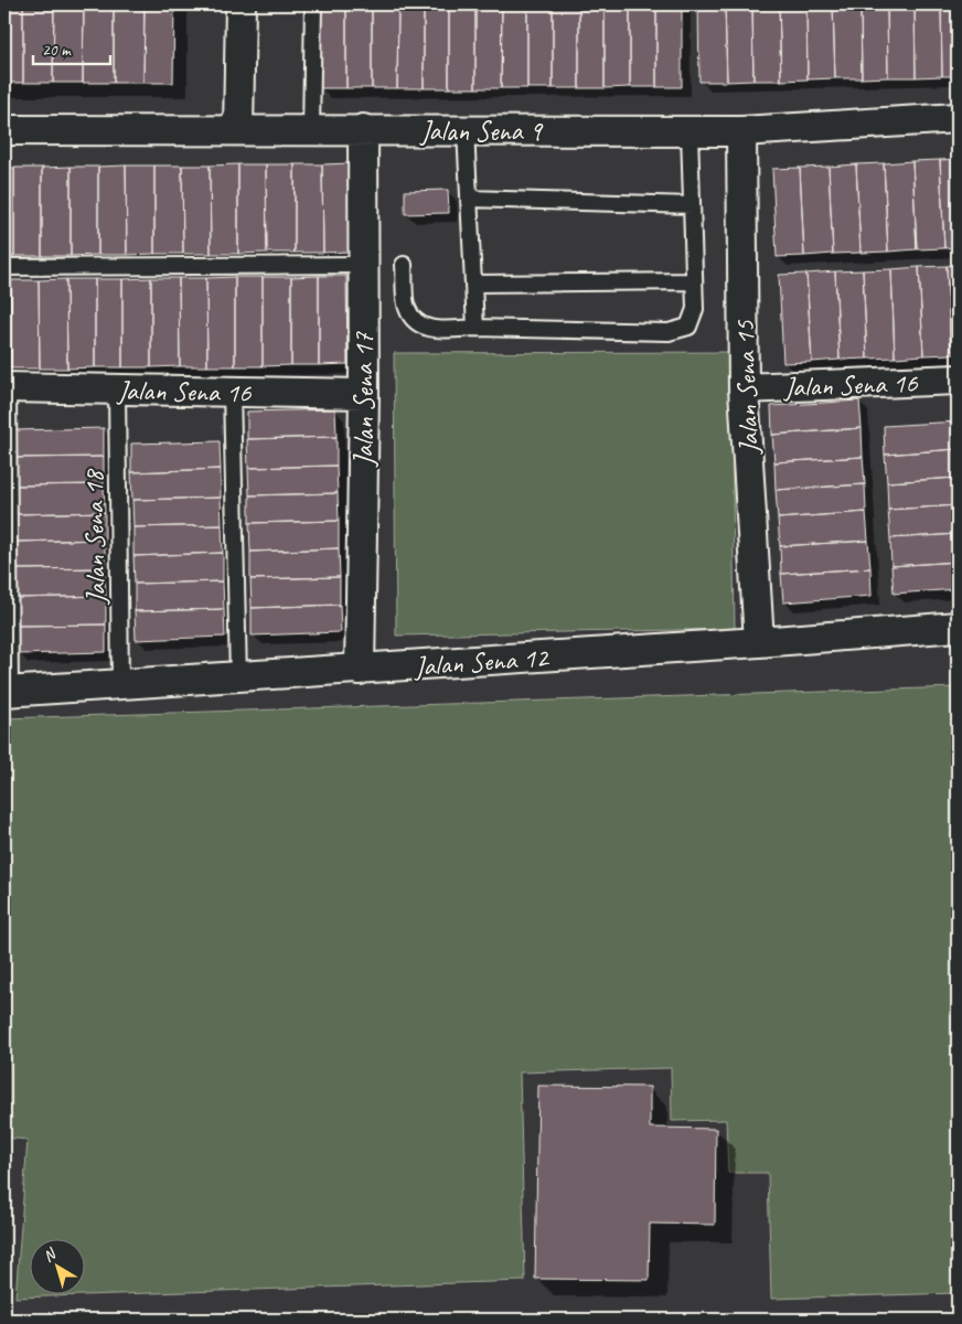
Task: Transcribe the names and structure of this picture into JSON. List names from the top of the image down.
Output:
{
  "streets": {
    "street": [
      "Jalan Sena 9",
      "Jalan Sena 16",
      "Jalan Sena 15",
      "Jalan Sena 17",
      "Jalan Sena 12"
    ],
    "lane": ["Jalan Sena 18"]
  },
  "crossings": [
    ["Jalan Sena 9", "Jalan Sena 15"],
    ["Jalan Sena 9", "Jalan Sena 17"],
    ["Jalan Sena 16", "Jalan Sena 15"],
    ["Jalan Sena 16", "Jalan Sena 17"],
    ["Jalan Sena 16", "Jalan Sena 18"],
    ["Jalan Sena 15", "Jalan Sena 12"],
    ["Jalan Sena 17", "Jalan Sena 12"],
    ["Jalan Sena 18", "Jalan Sena 12"]
  ],
  "scale_bar": "20 m",
  "north": "top left"
}
